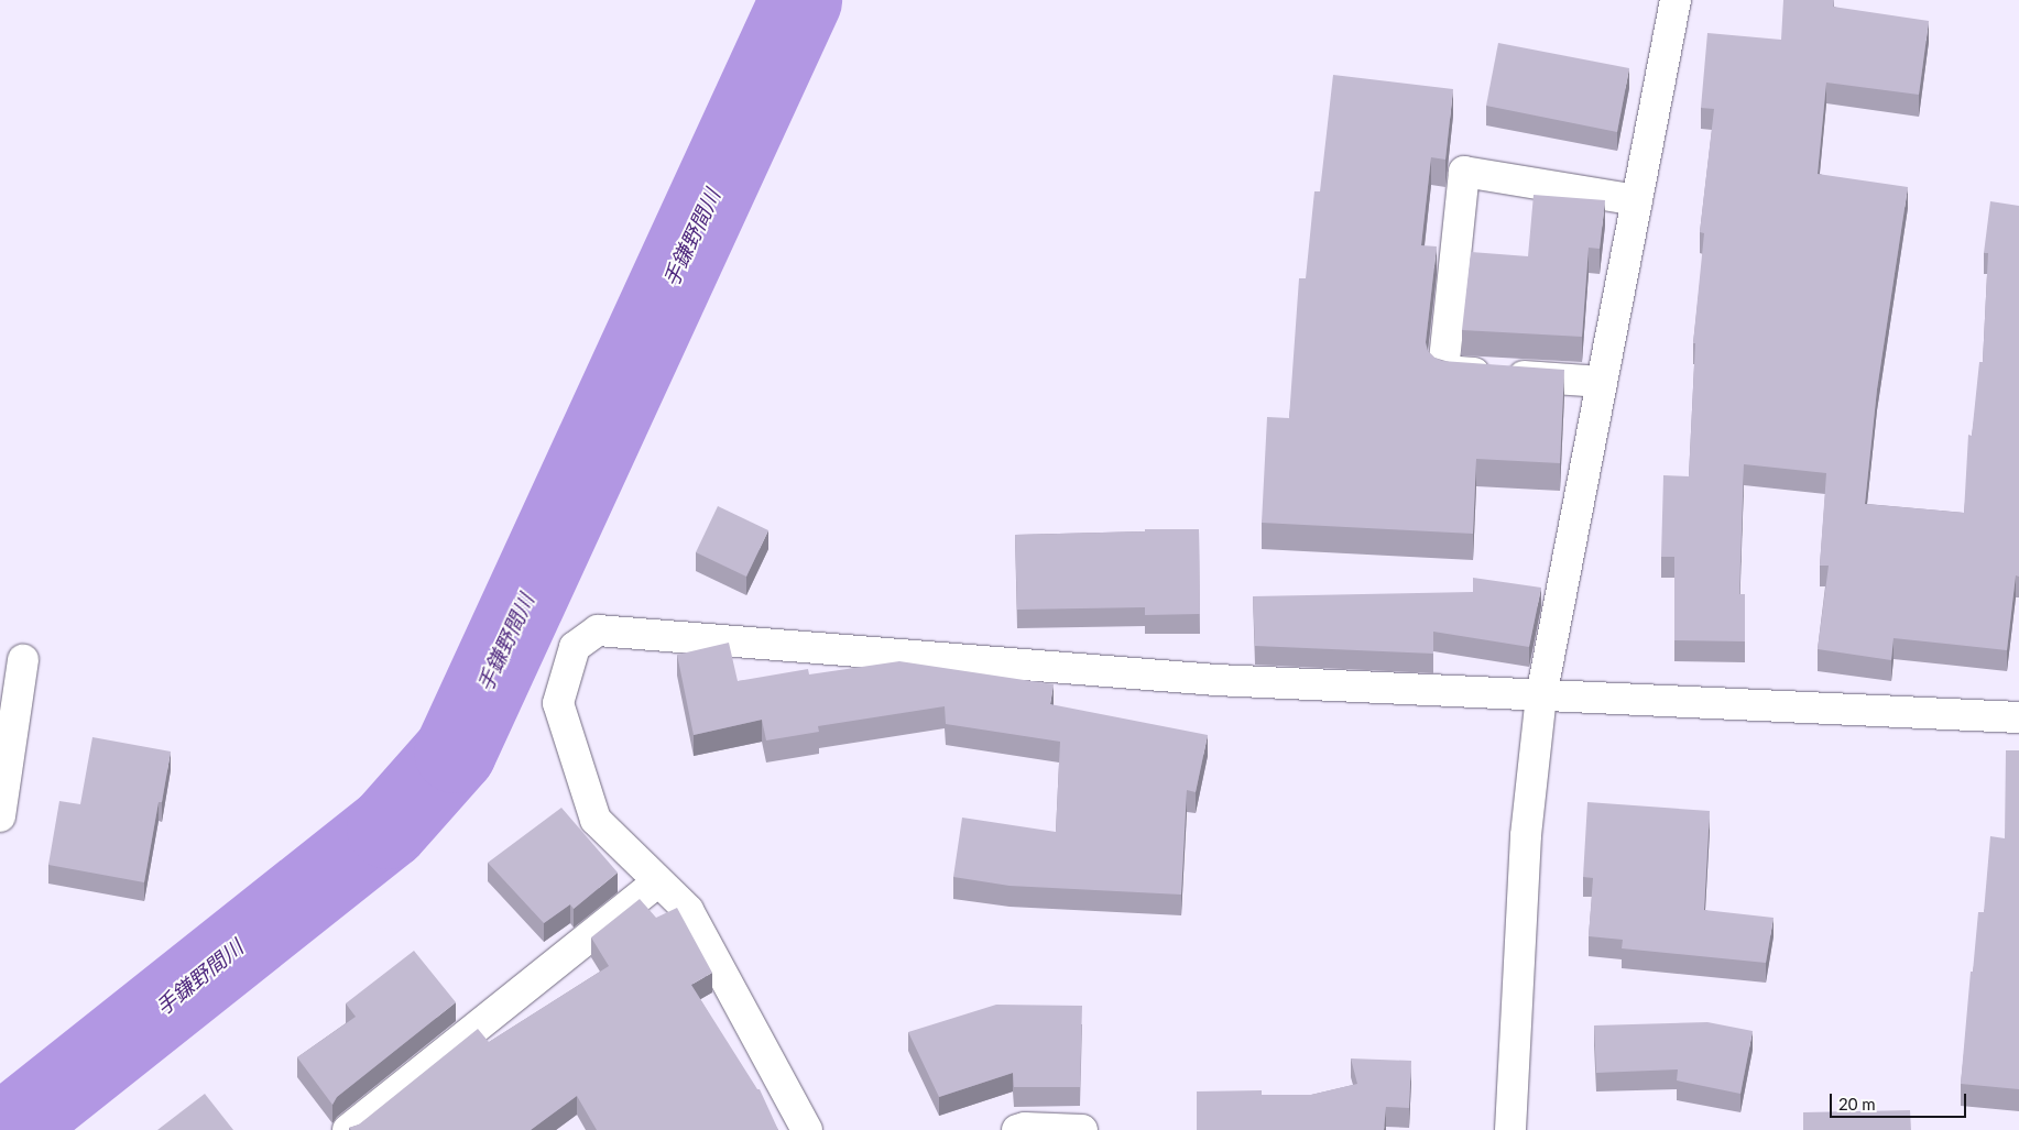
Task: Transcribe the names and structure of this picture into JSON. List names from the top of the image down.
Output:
{
  "water": ["手鎌野間川"],
  "scale_bar": "20 m"
}
